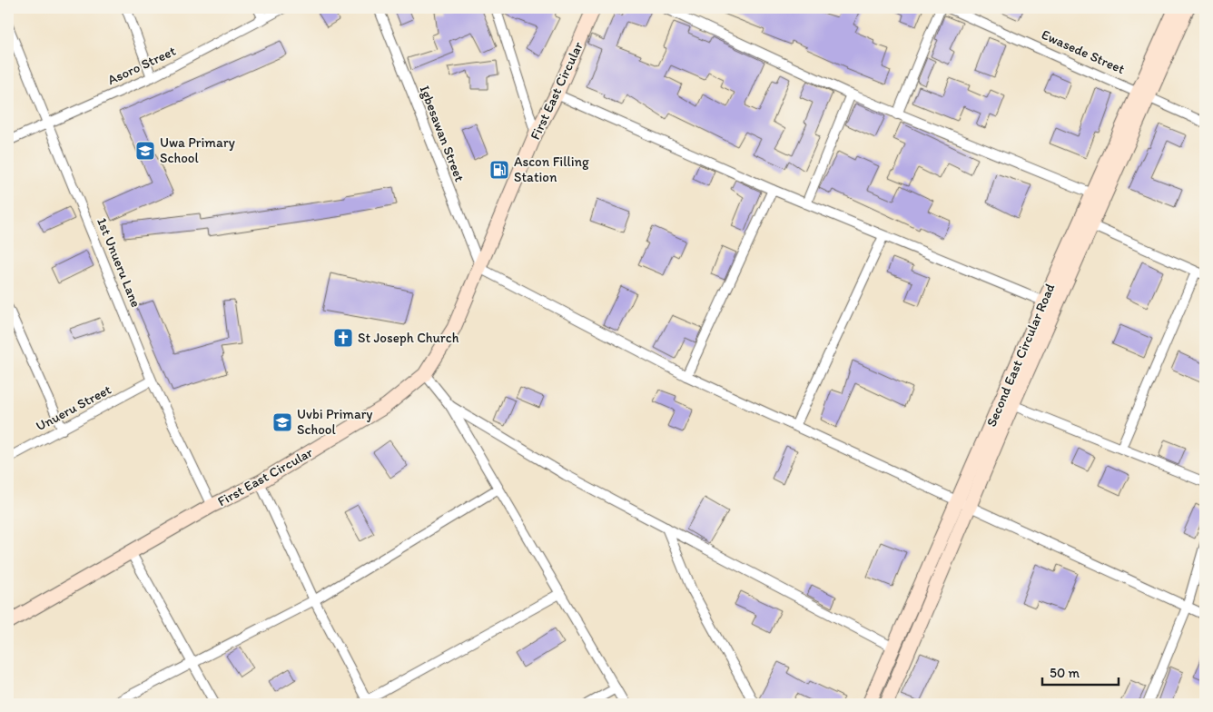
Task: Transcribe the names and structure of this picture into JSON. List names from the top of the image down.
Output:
{
  "streets": {
    "main road": ["First East Circular", "Second East Circular Road"],
    "street": [
      "Ewasede Street",
      "Asoro Street",
      "Igbesawan Street",
      "1st Unueru Lane",
      "Unueru Street"
    ]
  },
  "crossings": [
    ["Ewasede Street", "Second East Circular Road"],
    ["Asoro Street", "1st Unueru Lane"],
    ["First East Circular", "Igbesawan Street"],
    ["First East Circular", "1st Unueru Lane"],
    ["1st Unueru Lane", "Unueru Street"]
  ],
  "places": {
    "school or university": ["Uwa Primary School", "Uvbi Primary School"],
    "fuel station": ["Ascon Filling Station"],
    "church": ["St Joseph Church"]
  },
  "scale_bar": "50 m"
}
